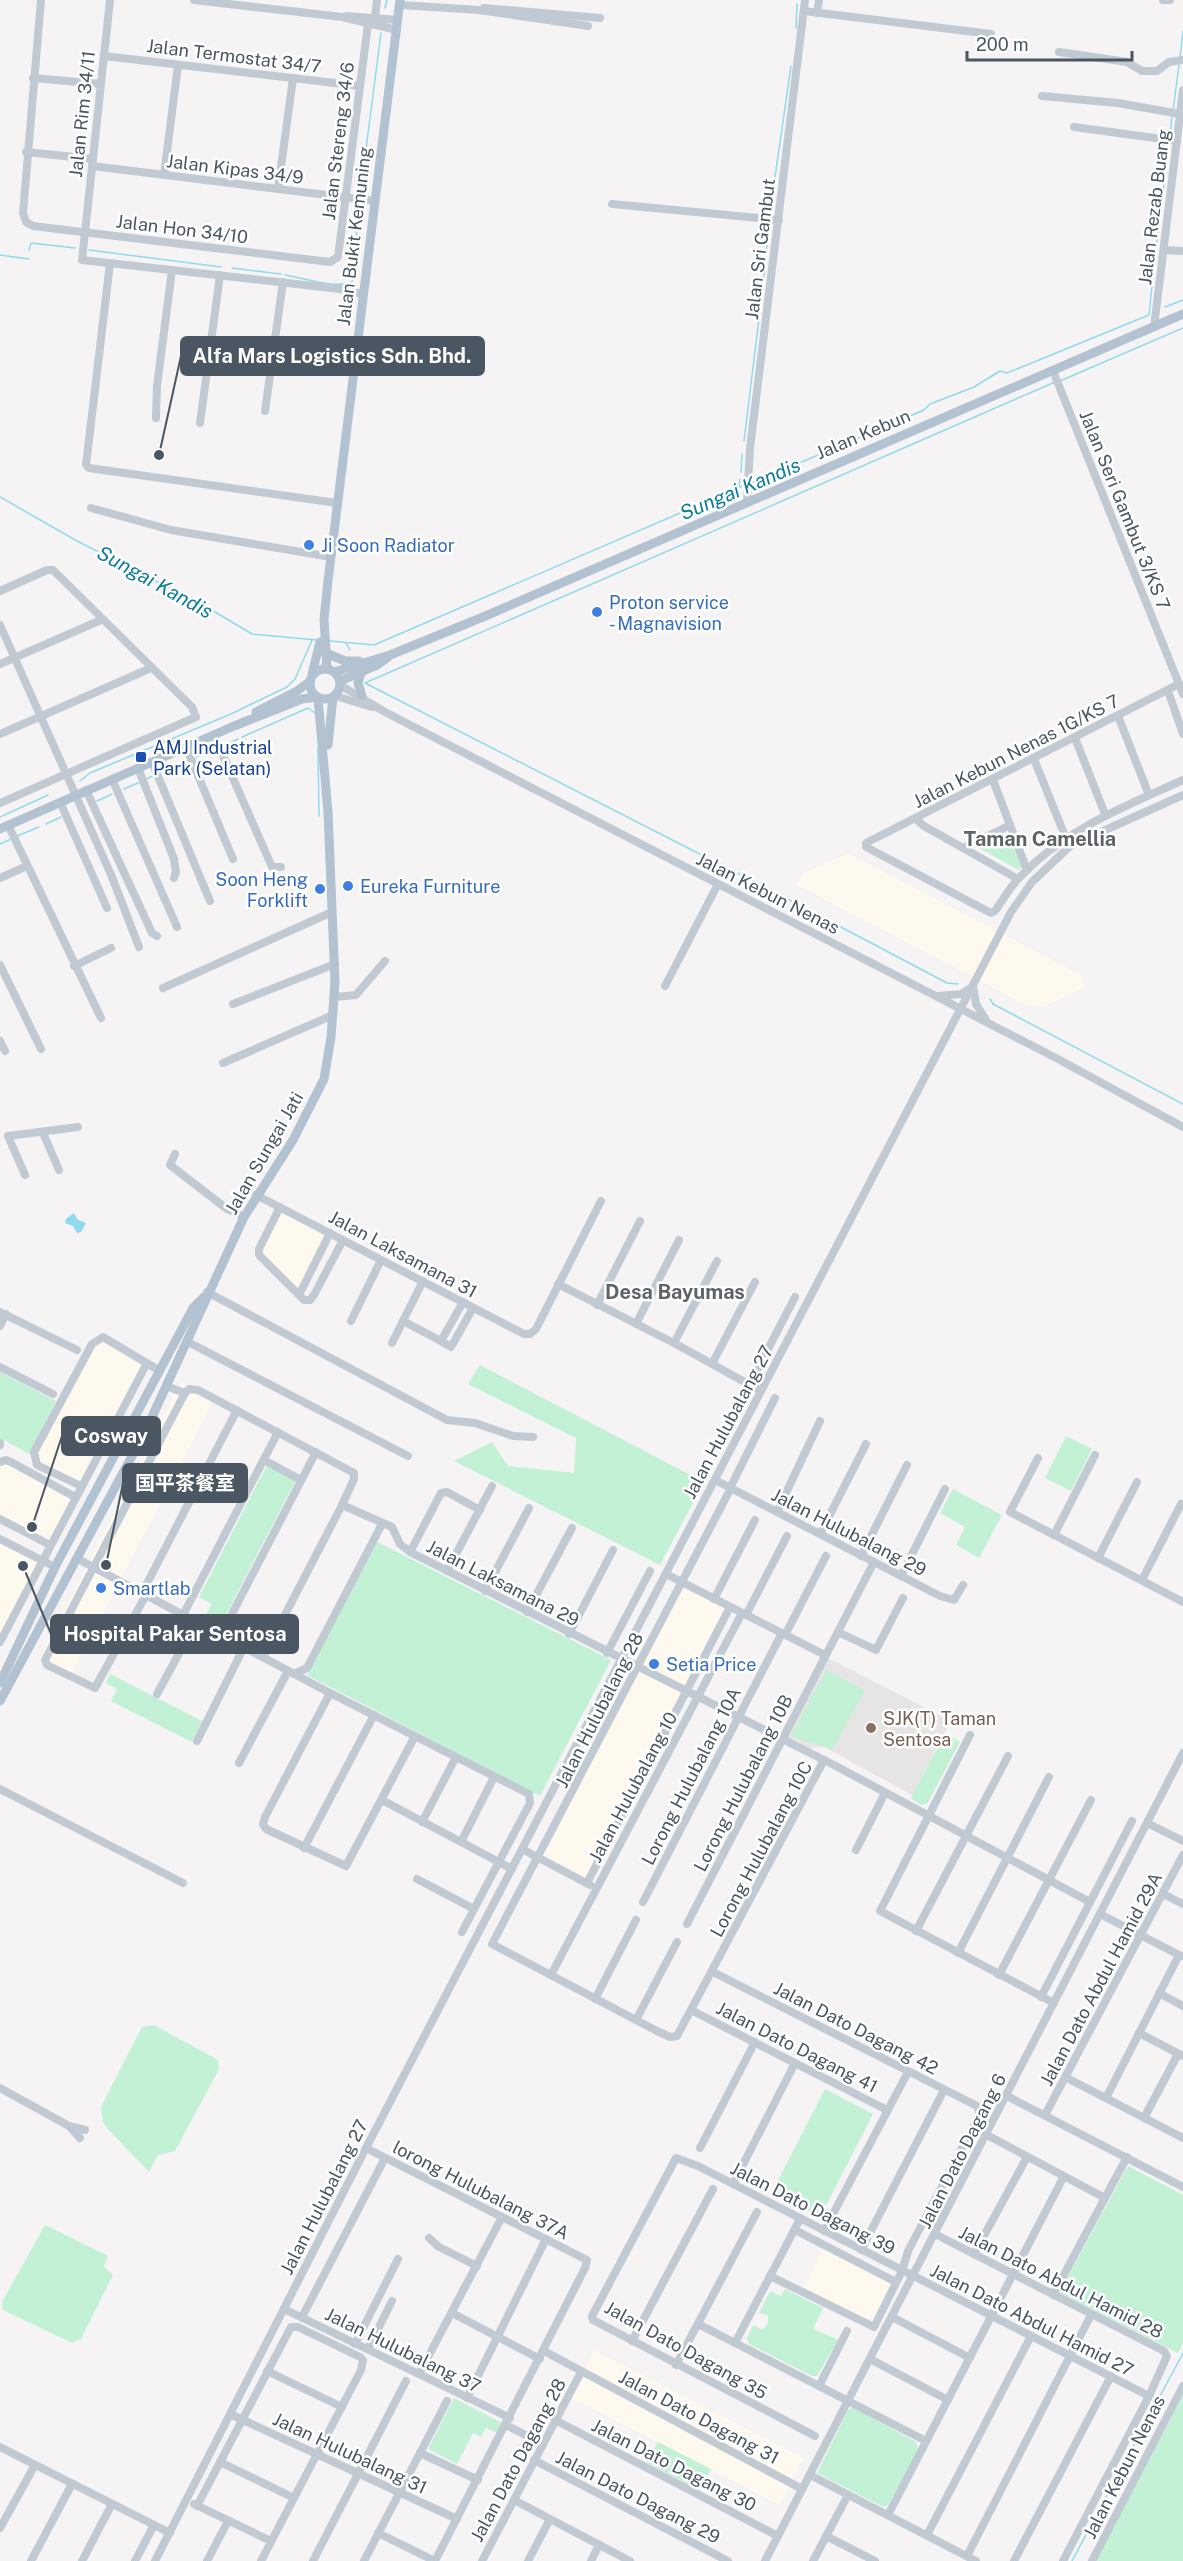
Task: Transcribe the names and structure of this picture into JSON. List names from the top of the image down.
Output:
{
  "streets": {
    "main road": ["Jalan Bukit Kemuning", "Jalan Kebun", "Jalan Sungai Jati"],
    "street": [
      "Jalan Termostat 34/7",
      "Jalan Rim 34/11",
      "Jalan Stereng 34/6",
      "Jalan Kipas 34/9",
      "Jalan Rezab Buang",
      "Jalan Hon 34/10",
      "Jalan Sri Gambut",
      "Jalan Seri Gambut 3/KS 7",
      "Jalan Kebun Nenas 1G/KS 7",
      "Jalan Kebun Nenas",
      "Jalan Laksamana 31",
      "Jalan Hulubalang 27",
      "Jalan Hulubalang 29",
      "Jalan Laksamana 29",
      "Jalan Hulubalang 28",
      "Lorong Hulubalang 10A",
      "Lorong Hulubalang 10B",
      "Jalan Hulubalang 10",
      "Lorong Hulubalang 10C",
      "Jalan Dato Abdul Hamid 29A",
      "Jalan Dato Dagang 42",
      "Jalan Dato Dagang 41",
      "Jalan Dato Dagang 6",
      "lorong Hulubalang 37A",
      "Jalan Dato Dagang 39",
      "Jalan Dato Abdul Hamid 28",
      "Jalan Dato Abdul Hamid 27",
      "Jalan Hulubalang 37",
      "Jalan Dato Dagang 35",
      "Jalan Dato Dagang 31",
      "Jalan Hulubalang 31",
      "Jalan Dato Dagang 28",
      "Jalan Dato Dagang 30",
      "Jalan Dato Dagang 29"
    ]
  },
  "crossings": [
    ["Jalan Termostat 34/7", "Jalan Rim 34/11"],
    ["Jalan Termostat 34/7", "Jalan Stereng 34/6"],
    ["Jalan Rim 34/11", "Jalan Kipas 34/9"],
    ["Jalan Rim 34/11", "Jalan Hon 34/10"],
    ["Jalan Stereng 34/6", "Jalan Kipas 34/9"],
    ["Jalan Stereng 34/6", "Jalan Hon 34/10"],
    ["Jalan Kipas 34/9", "Jalan Hon 34/10"],
    ["Jalan Kipas 34/9", "Jalan Bukit Kemuning"],
    ["Jalan Rezab Buang", "Jalan Kebun"],
    ["Jalan Bukit Kemuning", "Jalan Kebun"],
    ["Jalan Bukit Kemuning", "Jalan Kebun Nenas"],
    ["Jalan Bukit Kemuning", "Jalan Sungai Jati"],
    ["Jalan Sri Gambut", "Jalan Kebun"],
    ["Jalan Kebun", "Jalan Seri Gambut 3/KS 7"],
    ["Jalan Kebun", "Jalan Kebun Nenas"],
    ["Jalan Kebun", "Jalan Sungai Jati"],
    ["Jalan Seri Gambut 3/KS 7", "Jalan Kebun Nenas 1G/KS 7"],
    ["Jalan Kebun Nenas", "Jalan Sungai Jati"],
    ["Jalan Kebun Nenas", "Jalan Hulubalang 27"],
    ["Jalan Sungai Jati", "Jalan Laksamana 31"],
    ["Jalan Hulubalang 27", "Jalan Hulubalang 29"],
    ["Jalan Hulubalang 27", "Jalan Laksamana 29"],
    ["Jalan Hulubalang 27", "lorong Hulubalang 37A"],
    ["Jalan Hulubalang 27", "Jalan Hulubalang 37"],
    ["Jalan Hulubalang 27", "Jalan Hulubalang 31"],
    ["Jalan Hulubalang 29", "Jalan Hulubalang 28"],
    ["Jalan Hulubalang 29", "Lorong Hulubalang 10B"],
    ["Jalan Laksamana 29", "Jalan Hulubalang 28"],
    ["Jalan Laksamana 29", "Lorong Hulubalang 10A"],
    ["Jalan Laksamana 29", "Lorong Hulubalang 10B"],
    ["Jalan Laksamana 29", "Jalan Hulubalang 10"],
    ["Jalan Laksamana 29", "Lorong Hulubalang 10C"],
    ["Jalan Hulubalang 28", "Jalan Hulubalang 10"],
    ["Lorong Hulubalang 10C", "Jalan Dato Dagang 42"],
    ["Lorong Hulubalang 10C", "Jalan Dato Dagang 41"],
    ["Jalan Dato Dagang 42", "Jalan Dato Dagang 39"],
    ["Jalan Dato Dagang 42", "Jalan Dato Abdul Hamid 27"],
    ["Jalan Dato Dagang 6", "Jalan Dato Abdul Hamid 28"],
    ["Jalan Dato Dagang 6", "Jalan Dato Abdul Hamid 27"],
    ["Jalan Dato Dagang 6", "Jalan Dato Dagang 31"],
    ["Jalan Dato Dagang 6", "Jalan Dato Dagang 30"],
    ["lorong Hulubalang 37A", "Jalan Dato Dagang 31"],
    ["Jalan Dato Dagang 39", "Jalan Dato Abdul Hamid 27"],
    ["Jalan Dato Dagang 39", "Jalan Dato Dagang 35"],
    ["Jalan Dato Abdul Hamid 28", "Jalan Dato Abdul Hamid 27"],
    ["Jalan Hulubalang 37", "Jalan Dato Dagang 28"],
    ["Jalan Dato Dagang 31", "Jalan Dato Dagang 28"],
    ["Jalan Dato Dagang 28", "Jalan Dato Dagang 30"],
    ["Jalan Dato Dagang 28", "Jalan Dato Dagang 29"]
  ],
  "districts": ["Taman Camellia", "Desa Bayumas"],
  "water": ["Sungai Kandis"],
  "places": {
    "other": [
      "Alfa Mars Logistics Sdn. Bhd.",
      "Ji Soon Radiator",
      "Proton service - Magnavision",
      "Eureka Furniture",
      "Soon Heng Forklift",
      "Cosway",
      "国平茶餐室",
      "Hospital Pakar Sentosa",
      "Smartlab",
      "Setia Price",
      "SJK(T) Taman Sentosa"
    ],
    "transit": ["AMJ Industrial Park (Selatan)"]
  },
  "scale_bar": "200 m"
}
